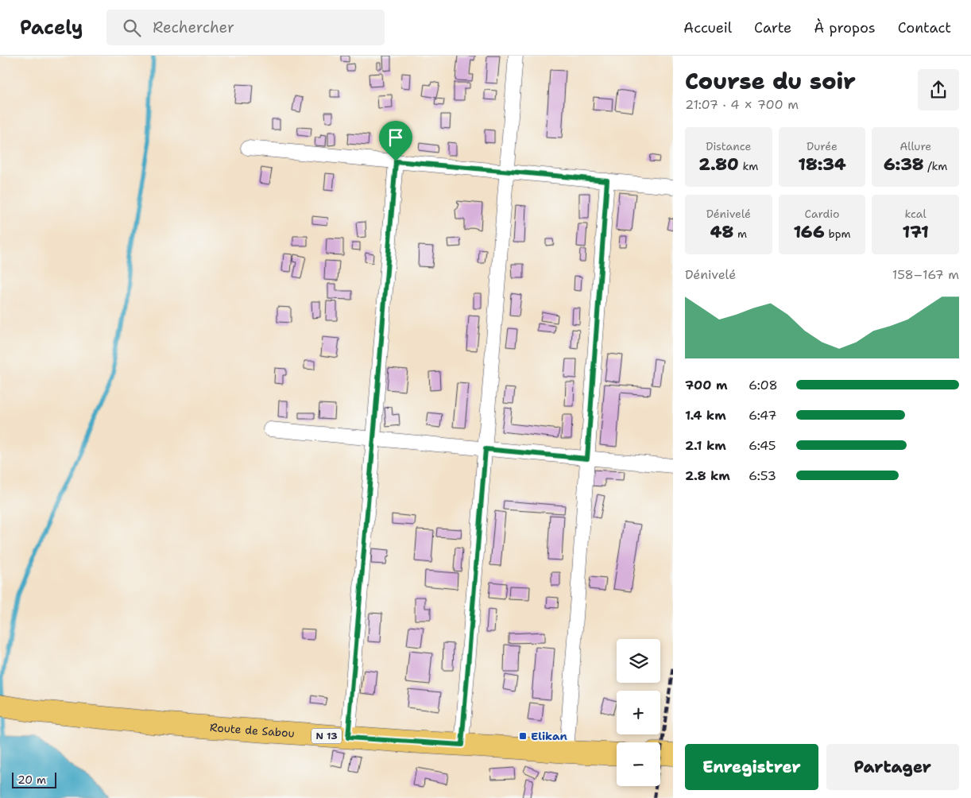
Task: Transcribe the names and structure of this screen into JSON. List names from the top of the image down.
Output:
{
  "streets": {
    "main road": ["Route de Sabou", "N 13"]
  },
  "places": {
    "transit": ["Elikan"]
  },
  "scale_bar": "20 m",
  "page": {
    "header": "Pacely",
    "search": "Rechercher",
    "nav": [
      "Accueil",
      "Carte",
      "À propos",
      "Contact"
    ],
    "heading": ["Course du soir", "21:07 · 4 × 700 m"],
    "stats": [
      ["Distance", "2.80 km"],
      ["Durée", "18:34"],
      ["Allure", "6:38 /km"],
      ["Dénivelé", "48 m"],
      ["Cardio", "166 bpm"],
      ["kcal", "171"]
    ],
    "chart": ["Dénivelé", "158–167 m"],
    "list": [
      {
        "name": "700 m",
        "note": "6:08"
      },
      {
        "name": "1.4 km",
        "note": "6:47"
      },
      {
        "name": "2.1 km",
        "note": "6:45"
      },
      {
        "name": "2.8 km",
        "note": "6:53"
      }
    ],
    "map_buttons": ["+", "−"],
    "buttons": ["Enregistrer", "Partager"],
    "scale": "20 m"
  }
}
